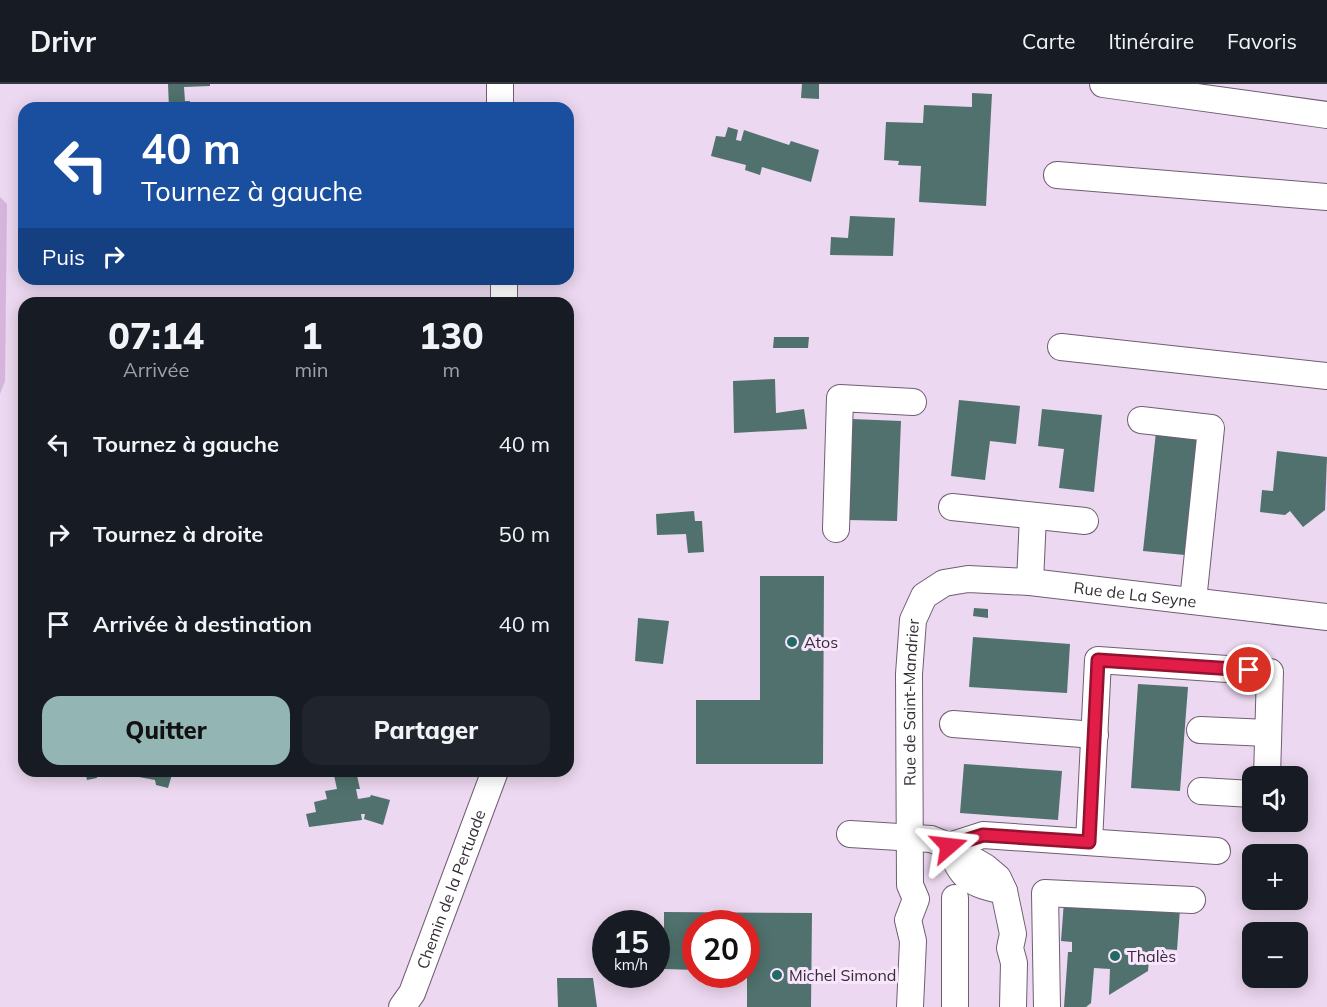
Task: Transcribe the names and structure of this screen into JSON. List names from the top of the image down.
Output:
{
  "streets": {
    "street": ["Rue de La Seyne", "Rue de Saint-Mandrier", "Chemin de la Pertuade"]
  },
  "crossings": [
    ["Rue de La Seyne", "Rue de Saint-Mandrier"]
  ],
  "places": ["Atos", "Thalès", "Michel Simond"],
  "page": {
    "header": "Drivr",
    "nav": ["Carte", "Itinéraire", "Favoris"],
    "turn": ["40 m", "Tournez à gauche"],
    "then": "Puis",
    "eta": [
      "07:14",
      "Arrivée",
      "1",
      "min",
      "130",
      "m"
    ],
    "list": [
      {
        "name": "Tournez à gauche",
        "value": "40 m"
      },
      {
        "name": "Tournez à droite",
        "value": "50 m"
      },
      {
        "name": "Arrivée à destination",
        "value": "40 m"
      }
    ],
    "buttons": ["Quitter", "Partager"],
    "map_buttons": ["+", "−"],
    "speed": "15 km/h",
    "limit": "20"
  }
}
